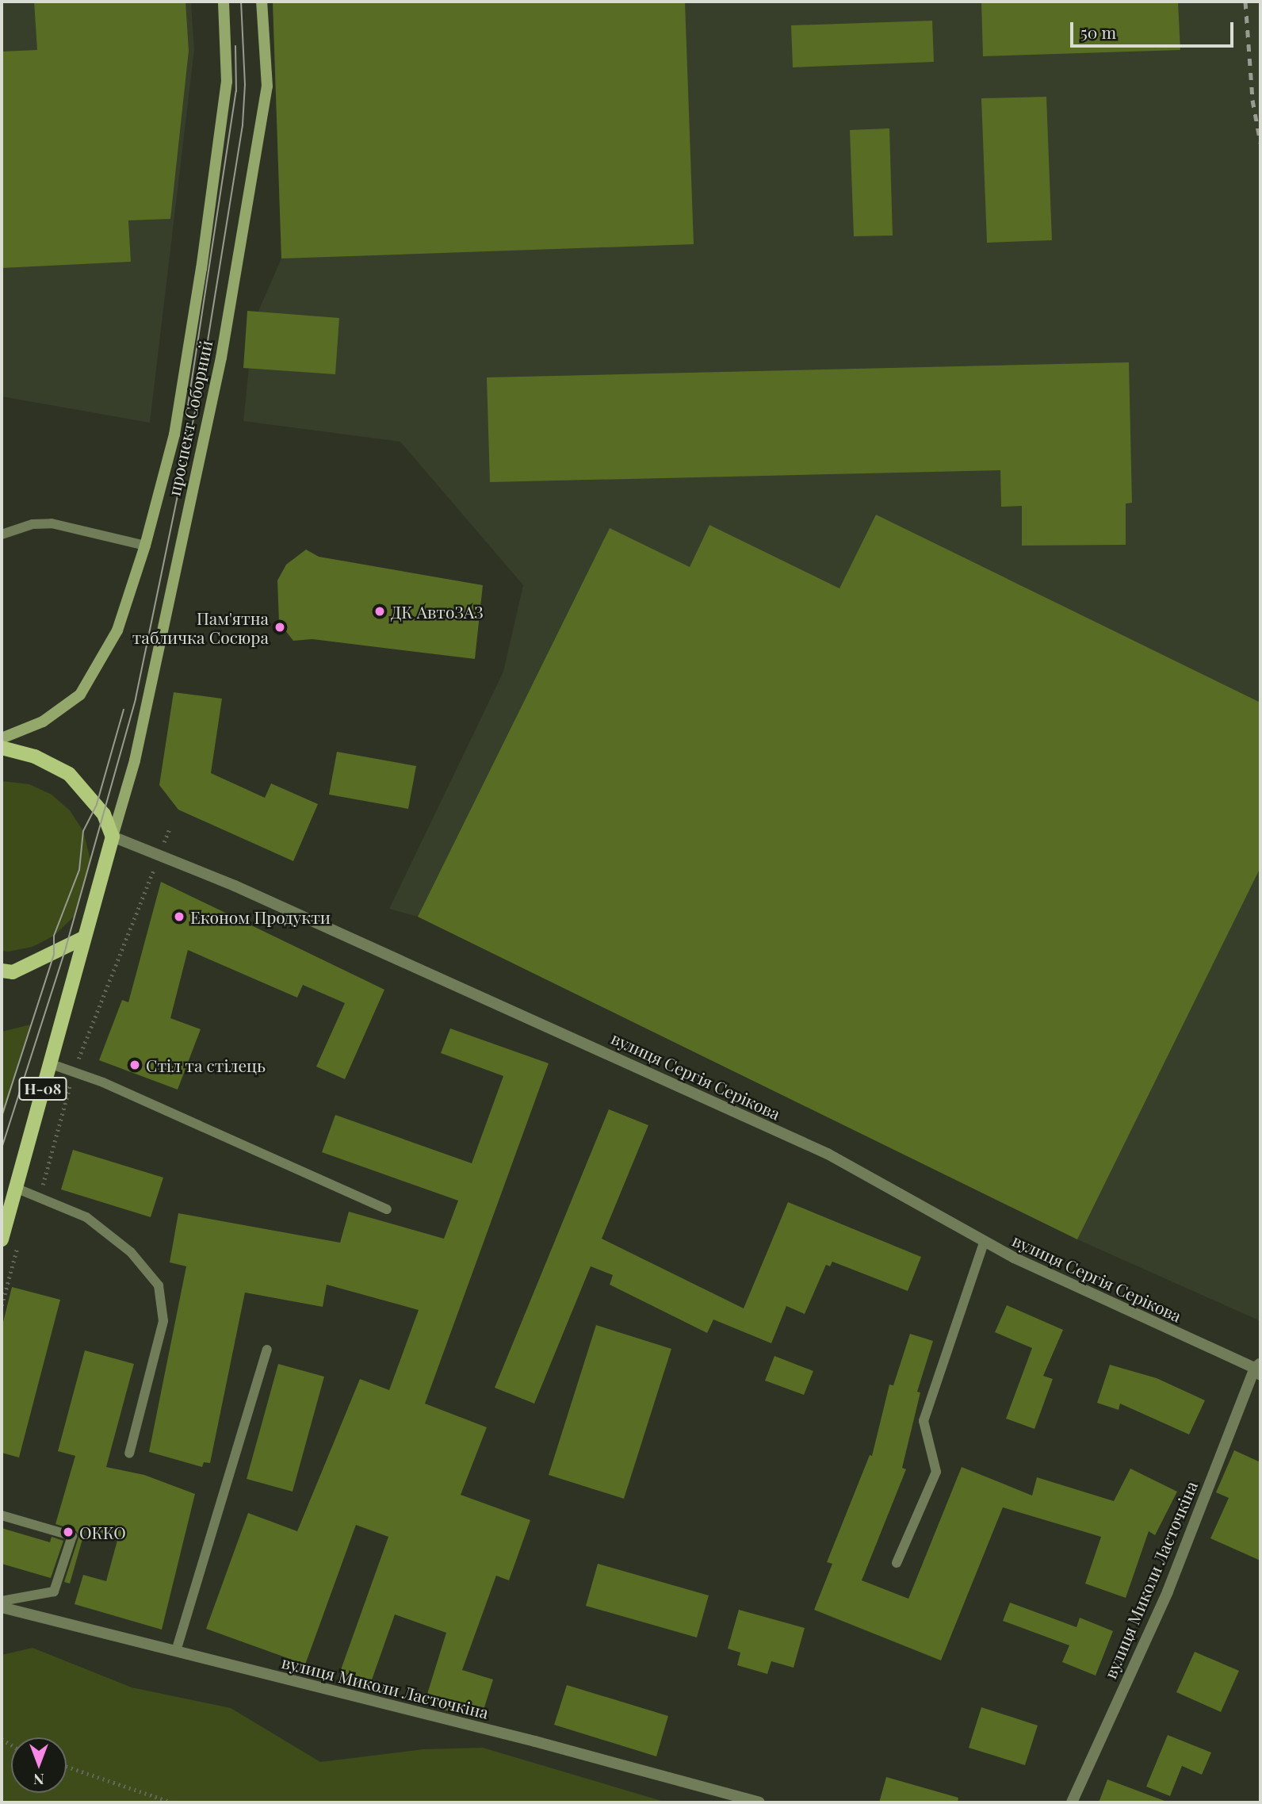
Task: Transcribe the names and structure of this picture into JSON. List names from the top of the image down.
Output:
{
  "streets": {
    "main road": ["проспект Соборний", "Н-08"],
    "street": ["вулиця Сергія Серікова", "вулиця Миколи Ласточкіна"]
  },
  "crossings": [
    ["проспект Соборний", "вулиця Сергія Серікова"],
    ["проспект Соборний", "Н-08"],
    ["вулиця Сергія Серікова", "Н-08"],
    ["вулиця Сергія Серікова", "вулиця Миколи Ласточкіна"]
  ],
  "places": [
    "ДК АвтоЗАЗ",
    "Пам'ятна табличка Сосюра",
    "Економ Продукти",
    "Стіл та стілець",
    "ОККО"
  ],
  "scale_bar": "50 m",
  "north": "bottom"
}
